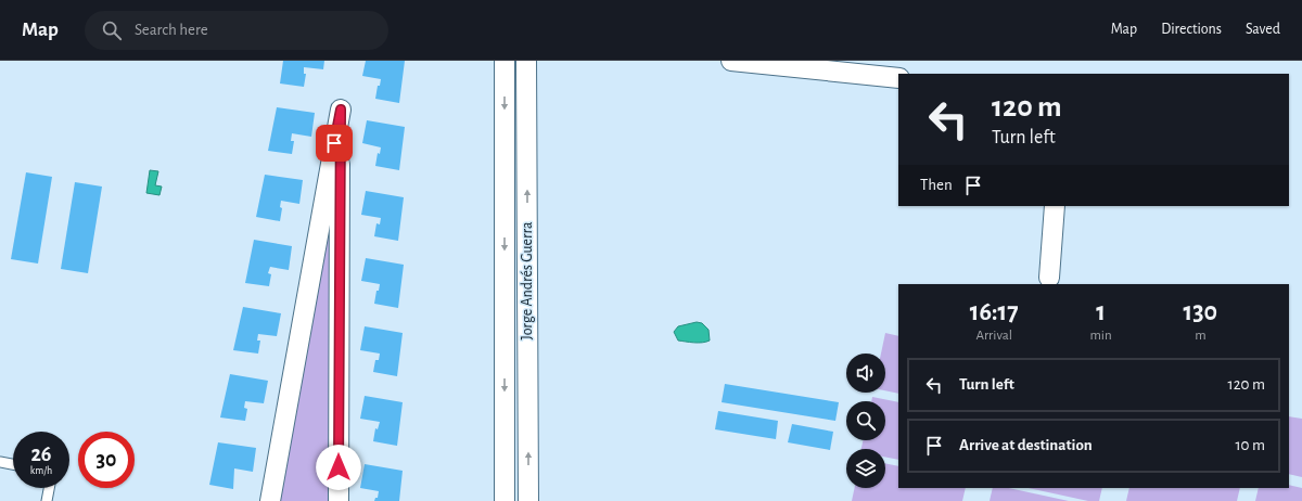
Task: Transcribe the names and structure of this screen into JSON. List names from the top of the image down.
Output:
{
  "streets": {
    "street": ["Jorge Andrés Guerra"]
  },
  "page": {
    "header": "Map",
    "search": "Search here",
    "nav": ["Map", "Directions", "Saved"],
    "turn": ["120 m", "Turn left"],
    "then": "Then",
    "eta": [
      "16:17",
      "Arrival",
      "1",
      "min",
      "130",
      "m"
    ],
    "list": [
      {
        "name": "Turn left",
        "value": "120 m"
      },
      {
        "name": "Arrive at destination",
        "value": "10 m"
      }
    ],
    "speed": "26 km/h",
    "limit": "30"
  }
}
